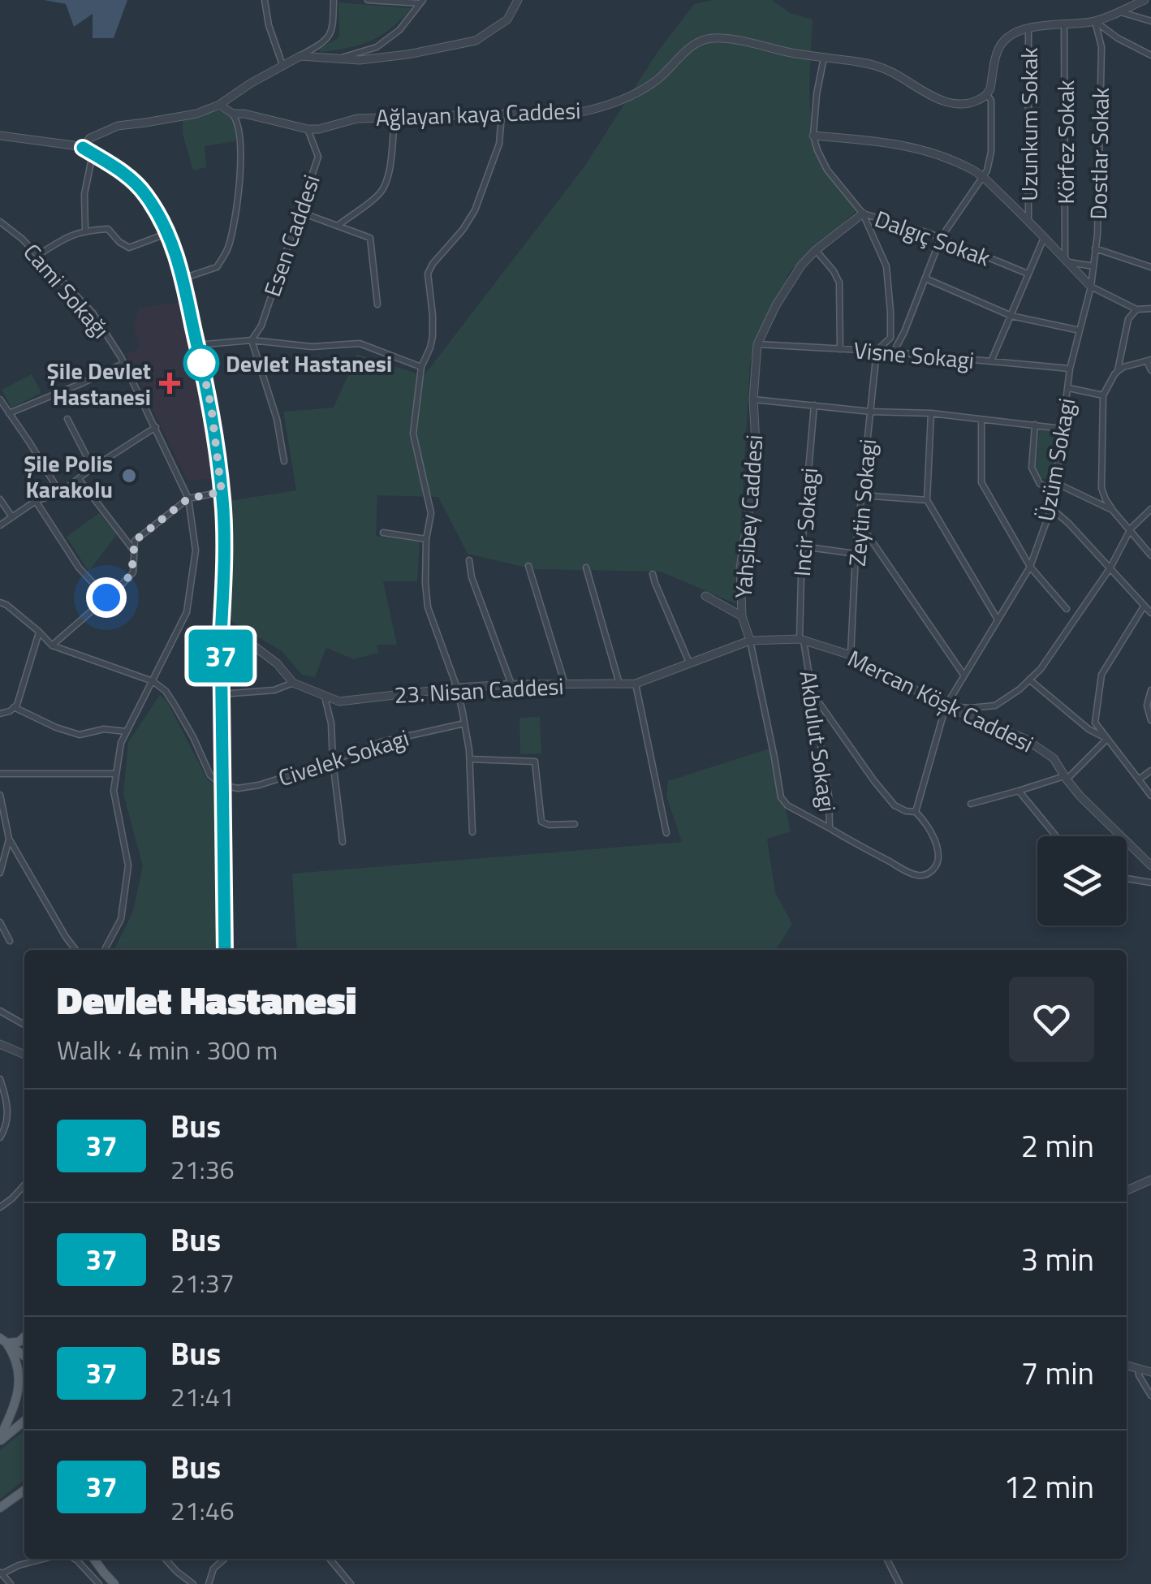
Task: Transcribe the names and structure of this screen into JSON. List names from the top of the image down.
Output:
{
  "streets": {
    "street": [
      "Ağlayan kaya Caddesi",
      "Uzunkum Sokak",
      "Körfez Sokak",
      "Dostlar Sokak",
      "Esen Caddesi",
      "Dalgıç Sokak",
      "Cami Sokağı",
      "Visne Sokagi",
      "Üzüm Sokagi",
      "Zeytin Sokagi",
      "Yahşibey Caddesi",
      "Incir Sokagi",
      "23. Nisan Caddesi",
      "Mercan Köşk Caddesi",
      "Akbulut Sokagi",
      "Civelek Sokagi"
    ]
  },
  "crossings": [
    ["Ağlayan kaya Caddesi", "Esen Caddesi"],
    ["Ağlayan kaya Caddesi", "Dalgıç Sokak"],
    ["Dostlar Sokak", "Üzüm Sokagi"],
    ["Dalgıç Sokak", "Zeytin Sokagi"],
    ["Dalgıç Sokak", "Yahşibey Caddesi"],
    ["Visne Sokagi", "Üzüm Sokagi"],
    ["Visne Sokagi", "Zeytin Sokagi"],
    ["Visne Sokagi", "Yahşibey Caddesi"],
    ["Üzüm Sokagi", "Mercan Köşk Caddesi"],
    ["Üzüm Sokagi", "Akbulut Sokagi"],
    ["Zeytin Sokagi", "Yahşibey Caddesi"],
    ["Zeytin Sokagi", "Mercan Köşk Caddesi"],
    ["Incir Sokagi", "Mercan Köşk Caddesi"],
    ["Incir Sokagi", "Akbulut Sokagi"],
    ["23. Nisan Caddesi", "Mercan Köşk Caddesi"],
    ["Mercan Köşk Caddesi", "Akbulut Sokagi"]
  ],
  "places": {
    "other": ["Devlet Hastanesi", "Şile Polis Karakolu"],
    "health": ["Şile Devlet Hastanesi"]
  },
  "lines": ["bus line 37"],
  "page": {
    "on_map": "37",
    "heading": ["Devlet Hastanesi", "Walk · 4 min · 300 m"],
    "list": [
      {
        "mark": "37",
        "name": "Bus",
        "note": "21:36",
        "value": "2 min"
      },
      {
        "mark": "37",
        "name": "Bus",
        "note": "21:37",
        "value": "3 min"
      },
      {
        "mark": "37",
        "name": "Bus",
        "note": "21:41",
        "value": "7 min"
      },
      {
        "mark": "37",
        "name": "Bus",
        "note": "21:46",
        "value": "12 min"
      }
    ]
  }
}
